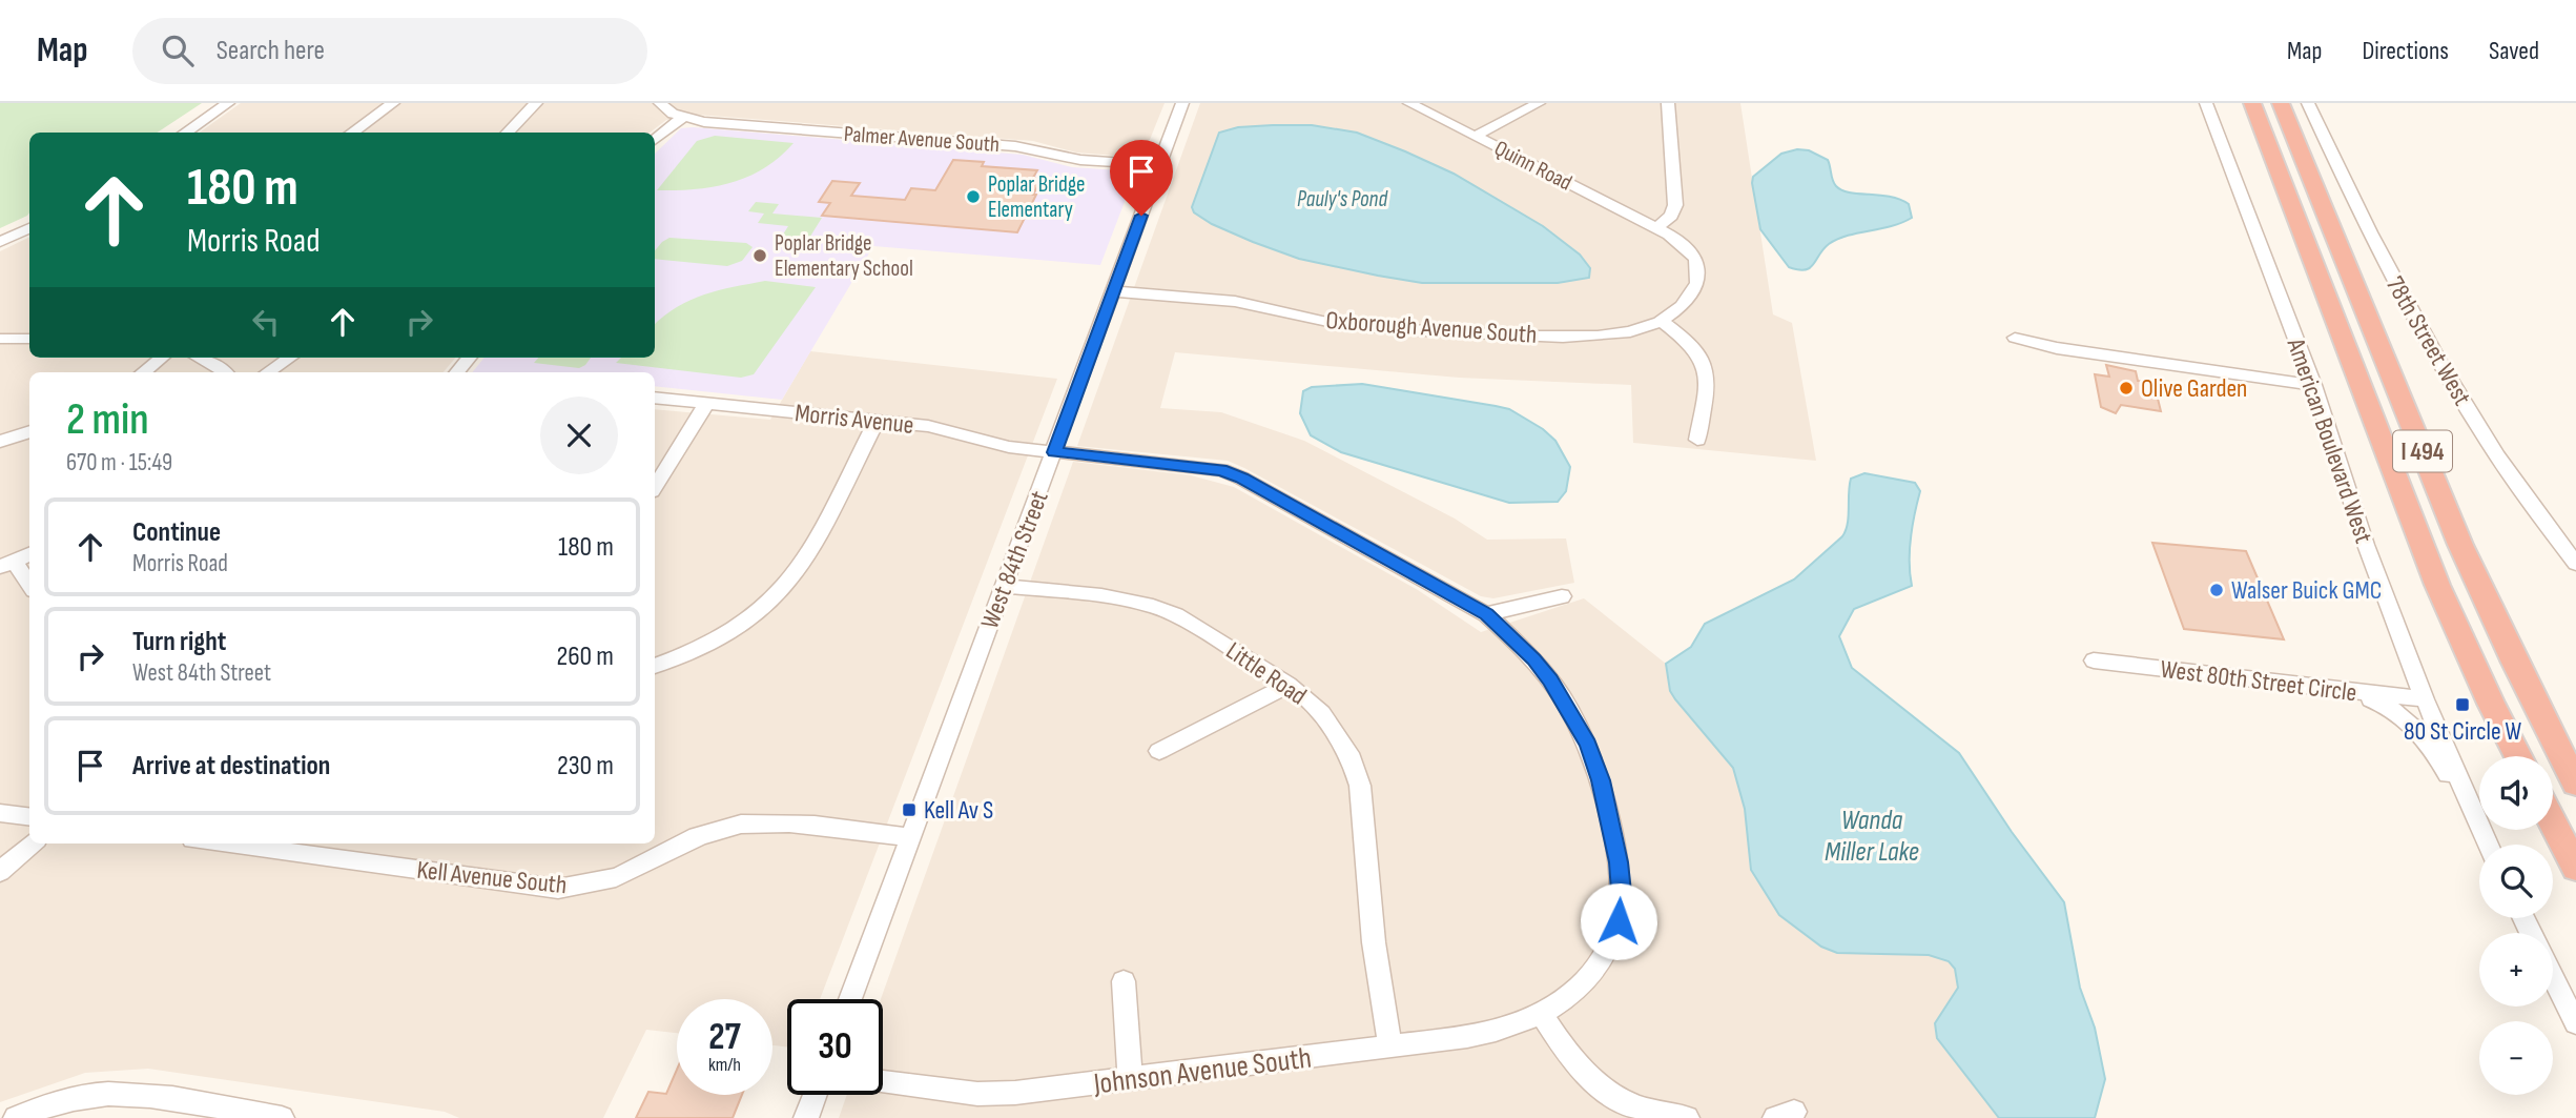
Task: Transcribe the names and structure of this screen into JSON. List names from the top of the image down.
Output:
{
  "streets": {
    "highway": ["I 494"],
    "street": [
      "Palmer Avenue South",
      "Quinn Road",
      "Oxborough Avenue South",
      "78th Street West",
      "Morris Avenue",
      "American Boulevard West",
      "West 84th Street",
      "Little Road",
      "West 80th Street Circle",
      "Kell Avenue South",
      "Johnson Avenue South"
    ]
  },
  "crossings": [
    ["Palmer Avenue South", "West 84th Street"],
    ["Quinn Road", "Oxborough Avenue South"],
    ["Oxborough Avenue South", "West 84th Street"],
    ["Morris Avenue", "West 84th Street"],
    ["Morris Avenue", "Johnson Avenue South"],
    ["American Boulevard West", "West 80th Street Circle"],
    ["West 84th Street", "Little Road"],
    ["West 84th Street", "Kell Avenue South"],
    ["Little Road", "Johnson Avenue South"]
  ],
  "water": ["Pauly's Pond", "Wanda Miller Lake"],
  "places": {
    "other": [
      "Poplar Bridge Elementary",
      "Poplar Bridge Elementary School",
      "Olive Garden",
      "Walser Buick GMC"
    ],
    "transit": ["80 St Circle W", "Kell Av S"]
  },
  "page": {
    "header": "Map",
    "search": "Search here",
    "nav": ["Map", "Directions", "Saved"],
    "turn": ["180 m", "Morris Road"],
    "heading": ["2 min", "670 m · 15:49"],
    "list": [
      {
        "name": "Continue",
        "note": "Morris Road",
        "value": "180 m"
      },
      {
        "name": "Turn right",
        "note": "West 84th Street",
        "value": "260 m"
      },
      {
        "name": "Arrive at destination",
        "value": "230 m"
      }
    ],
    "map_buttons": ["+", "−"],
    "speed": "27 km/h",
    "limit": "30"
  }
}
